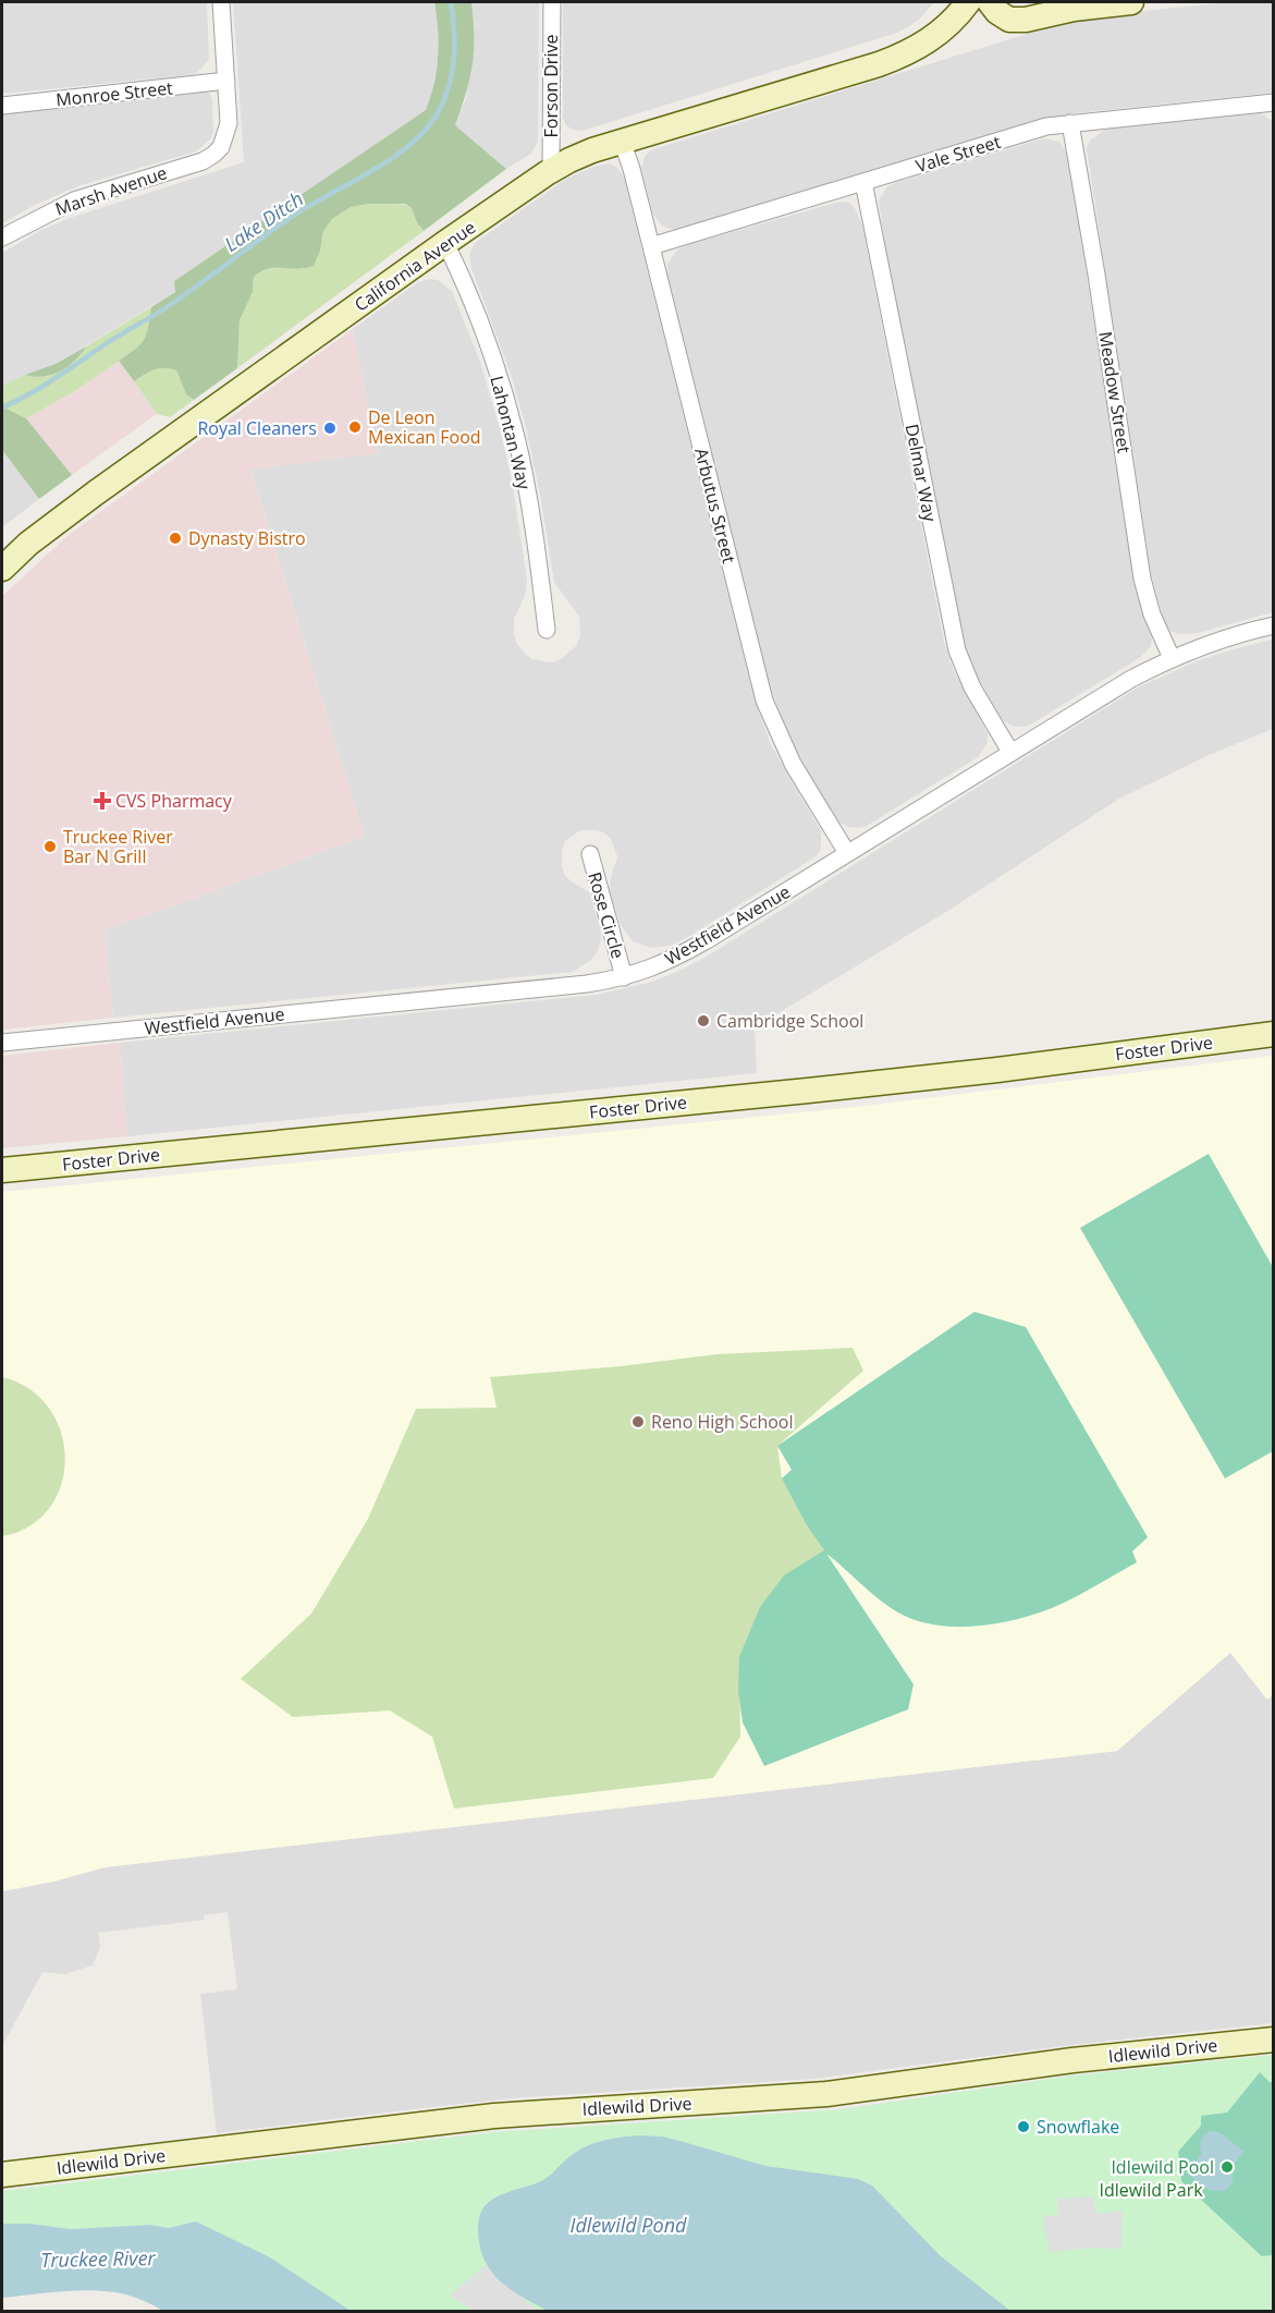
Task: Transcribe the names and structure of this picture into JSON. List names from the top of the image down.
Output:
{
  "streets": {
    "street": [
      "Forson Drive",
      "Monroe Street",
      "Vale Street",
      "Marsh Avenue",
      "California Avenue",
      "Meadow Street",
      "Lahontan Way",
      "Delmar Way",
      "Arbutus Street",
      "Rose Circle",
      "Westfield Avenue",
      "Foster Drive",
      "Idlewild Drive"
    ]
  },
  "crossings": [
    ["Forson Drive", "California Avenue"],
    ["Monroe Street", "Marsh Avenue"],
    ["Vale Street", "Meadow Street"],
    ["Vale Street", "Delmar Way"],
    ["Vale Street", "Arbutus Street"],
    ["California Avenue", "Lahontan Way"],
    ["California Avenue", "Arbutus Street"],
    ["Meadow Street", "Westfield Avenue"],
    ["Delmar Way", "Westfield Avenue"],
    ["Arbutus Street", "Westfield Avenue"],
    ["Rose Circle", "Westfield Avenue"]
  ],
  "water": ["Lake Ditch", "Idlewild Pond", "Truckee River"],
  "parks": ["Idlewild Park"],
  "places": {
    "other": [
      "De Leon Mexican Food",
      "Royal Cleaners",
      "Dynasty Bistro",
      "Truckee River Bar N Grill",
      "Cambridge School",
      "Reno High School",
      "Snowflake",
      "Idlewild Pool"
    ],
    "health": ["CVS Pharmacy"]
  }
}
